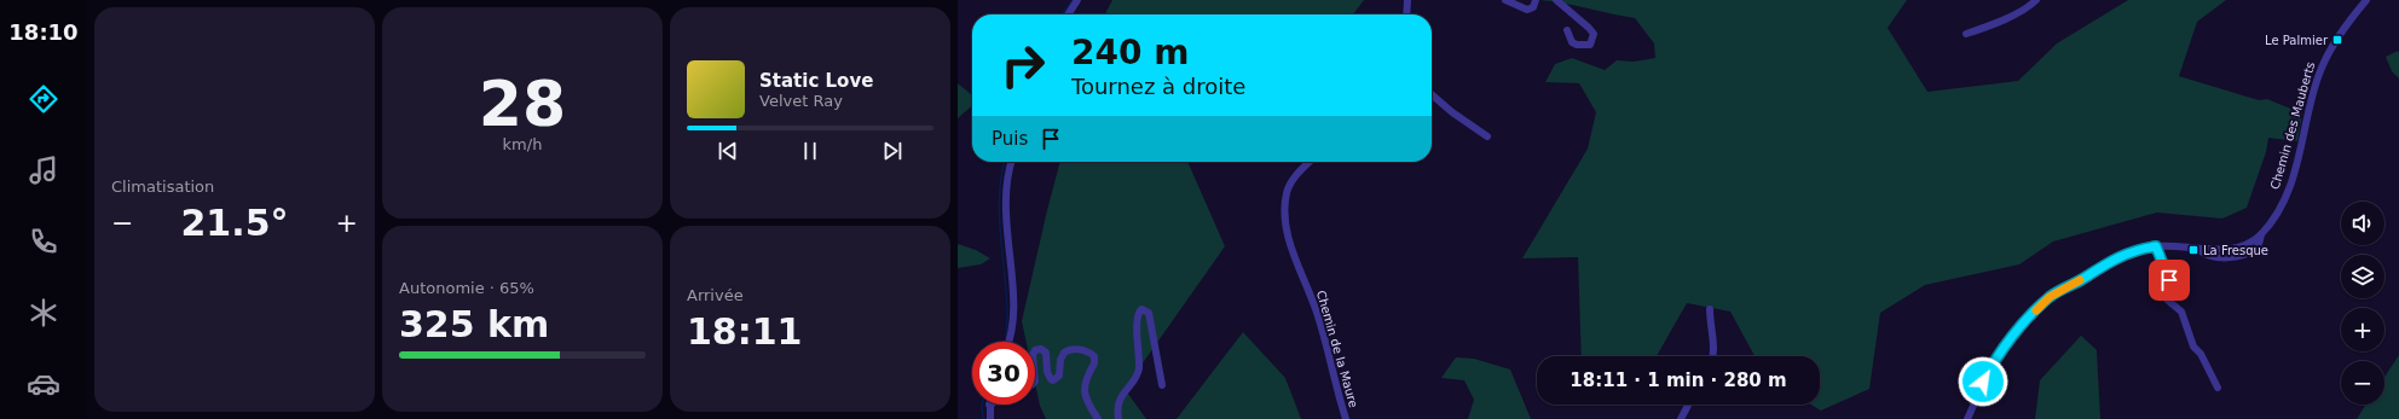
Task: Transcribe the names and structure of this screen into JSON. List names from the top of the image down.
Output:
{
  "streets": {
    "street": ["Chemin des Mauberts", "Chemin de la Maure"]
  },
  "places": {
    "transit": ["Le Palmier", "La Fresque"]
  },
  "page": {
    "tabs": "18:10",
    "tile": [
      "Climatisation",
      ["28", "km/h"],
      ["Autonomie · 65%", "325 km"],
      ["Arrivée", "18:11"]
    ],
    "turn": ["240 m", "Tournez à droite"],
    "song": ["Static Love", "Velvet Ray"],
    "then": "Puis",
    "map_buttons": ["+", "−"],
    "heat": ["−", "21.5°", "+"],
    "limit": "30",
    "trip": "18:11 · 1 min · 280 m"
  }
}
